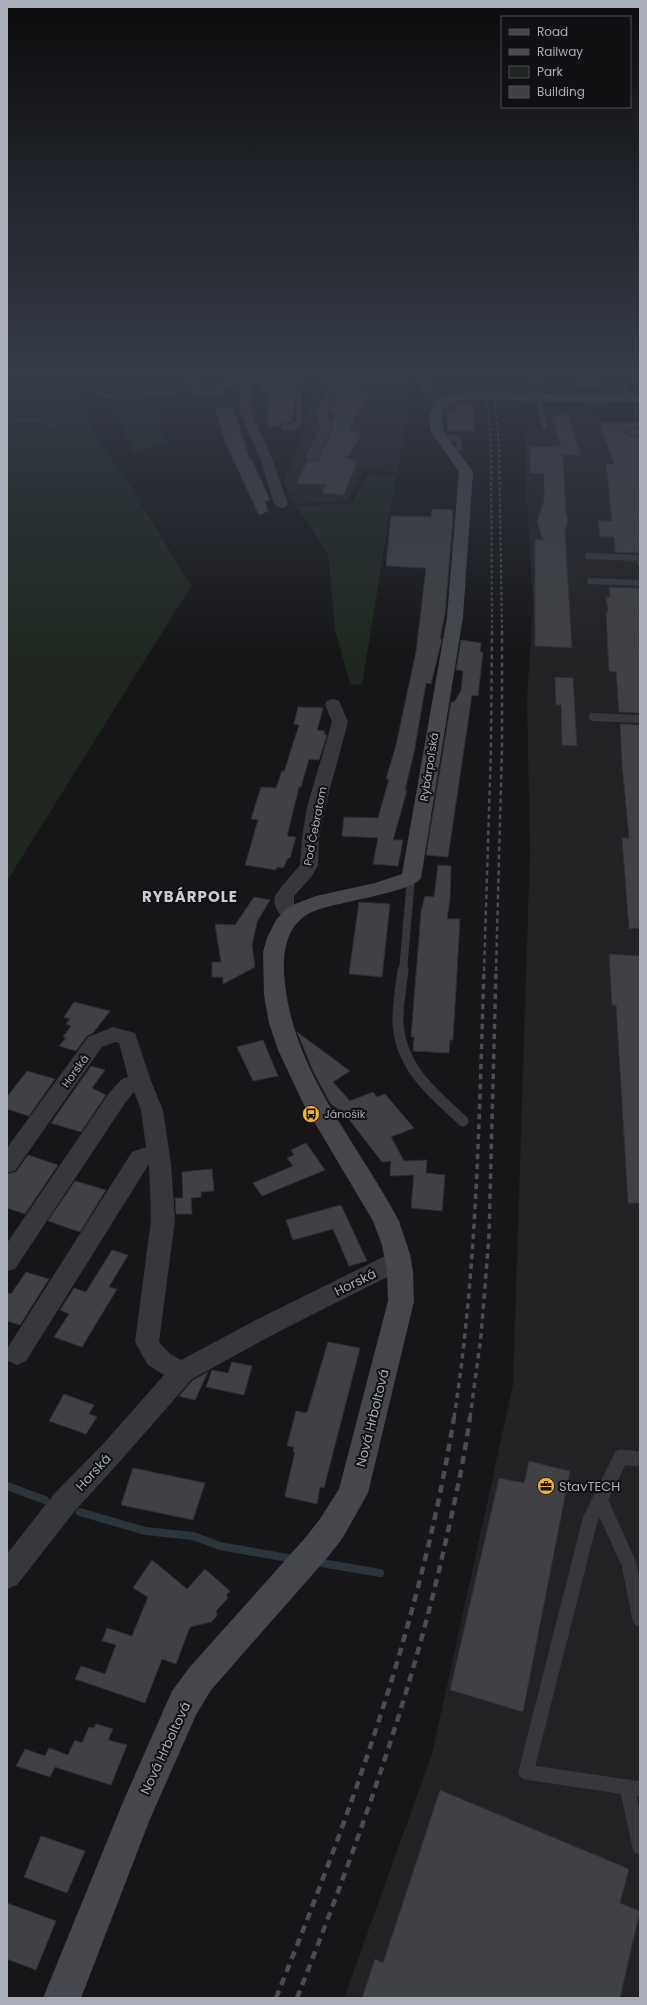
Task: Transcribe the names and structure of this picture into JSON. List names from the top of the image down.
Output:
{
  "streets": {
    "street": [
      "Rybárpoľská",
      "Pod Čebratom",
      "Horská",
      "Nová Hrboltová"
    ]
  },
  "crossings": [
    ["Rybárpoľská", "Nová Hrboltová"],
    ["Pod Čebratom", "Nová Hrboltová"],
    ["Horská", "Nová Hrboltová"]
  ],
  "districts": ["RYBÁRPOLE"],
  "places": {
    "bus stop": ["Jánošík"],
    "office": ["StavTECH"]
  },
  "legend": [
    "Road",
    "Railway",
    "Park",
    "Building"
  ]
}
